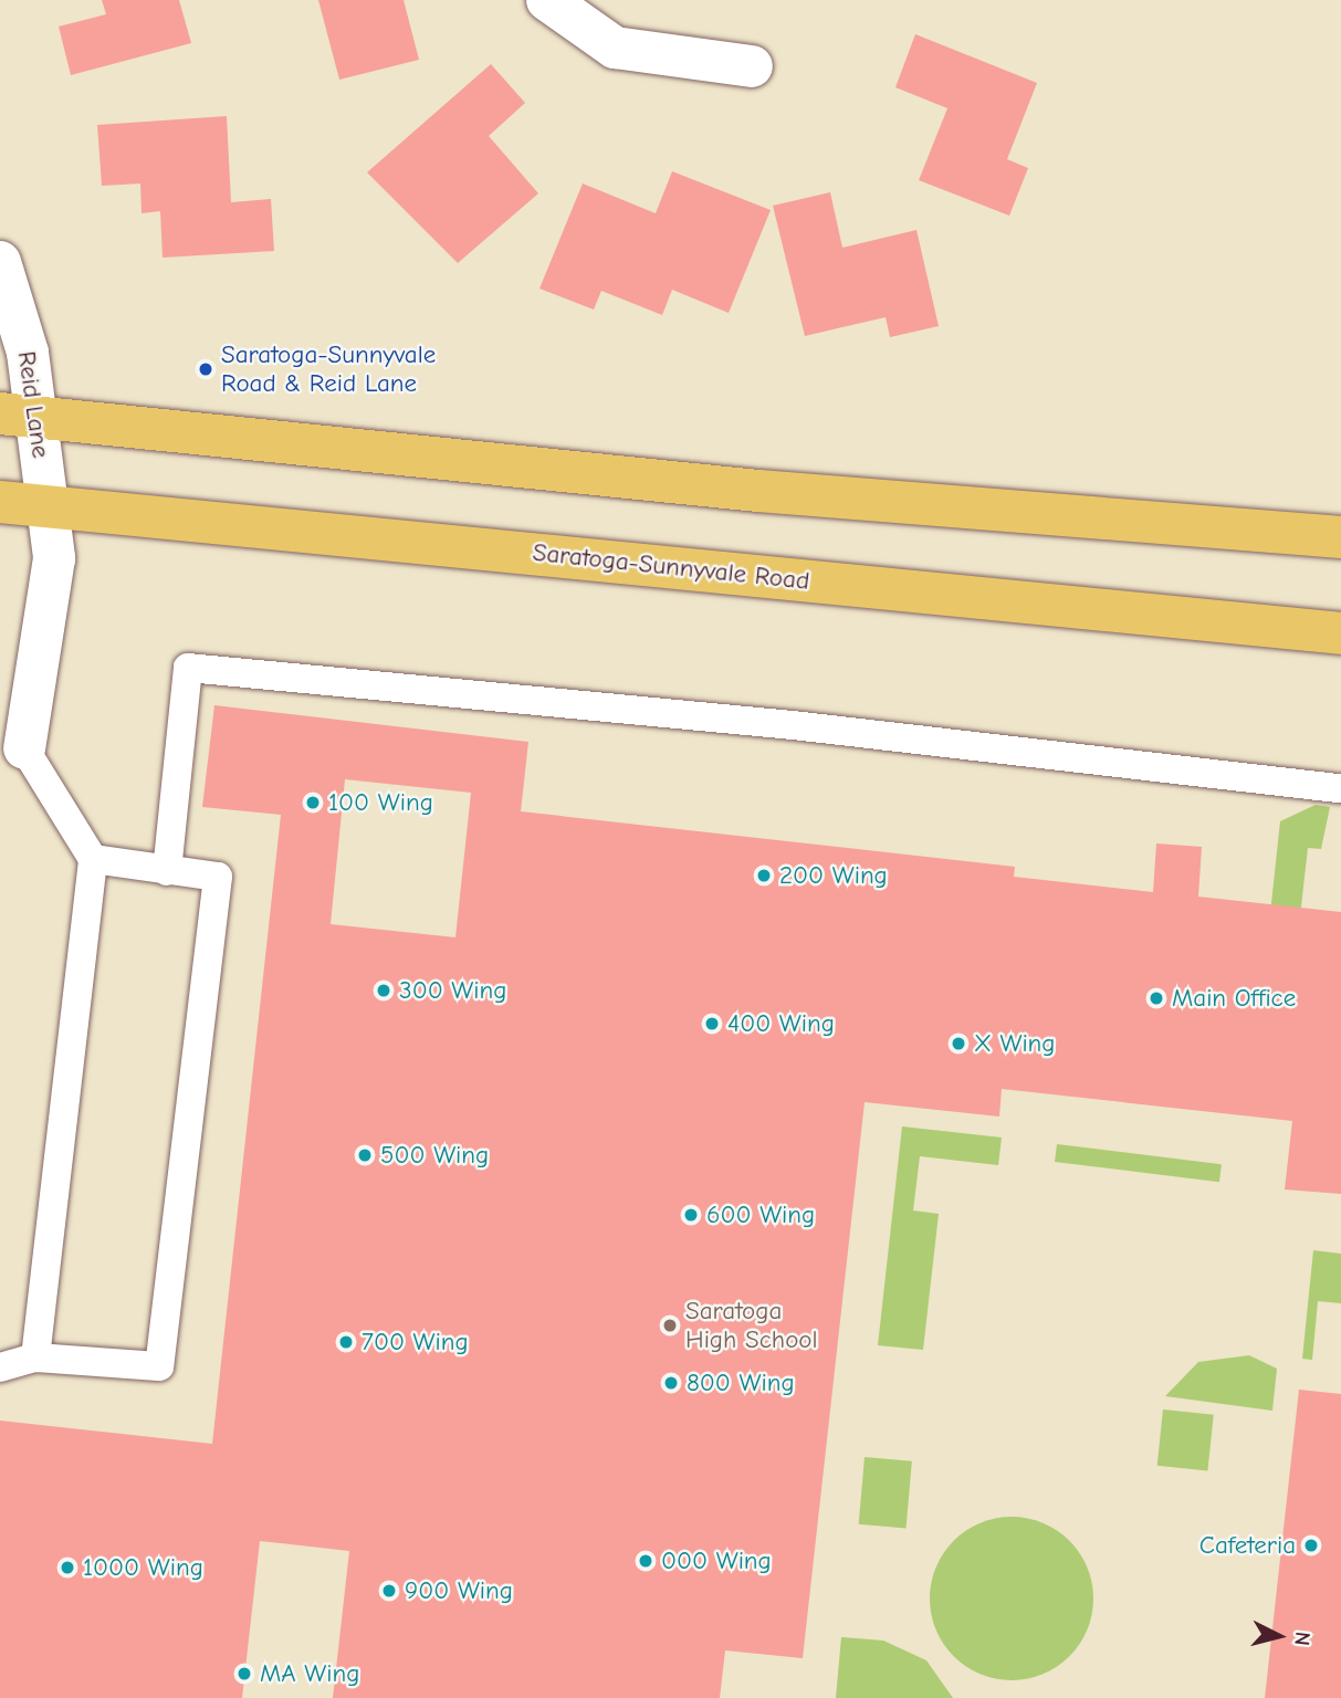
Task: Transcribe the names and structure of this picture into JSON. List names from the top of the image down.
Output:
{
  "streets": {
    "main road": ["Saratoga-Sunnyvale Road"],
    "street": ["Reid Lane"]
  },
  "crossings": [
    ["Reid Lane", "Saratoga-Sunnyvale Road"]
  ],
  "places": [
    "Saratoga-Sunnyvale Road & Reid Lane",
    "100 Wing",
    "200 Wing",
    "300 Wing",
    "Main Office",
    "400 Wing",
    "X Wing",
    "500 Wing",
    "600 Wing",
    "Saratoga High School",
    "700 Wing",
    "800 Wing",
    "Cafeteria",
    "000 Wing",
    "1000 Wing",
    "900 Wing",
    "MA Wing"
  ],
  "north": "right"
}
